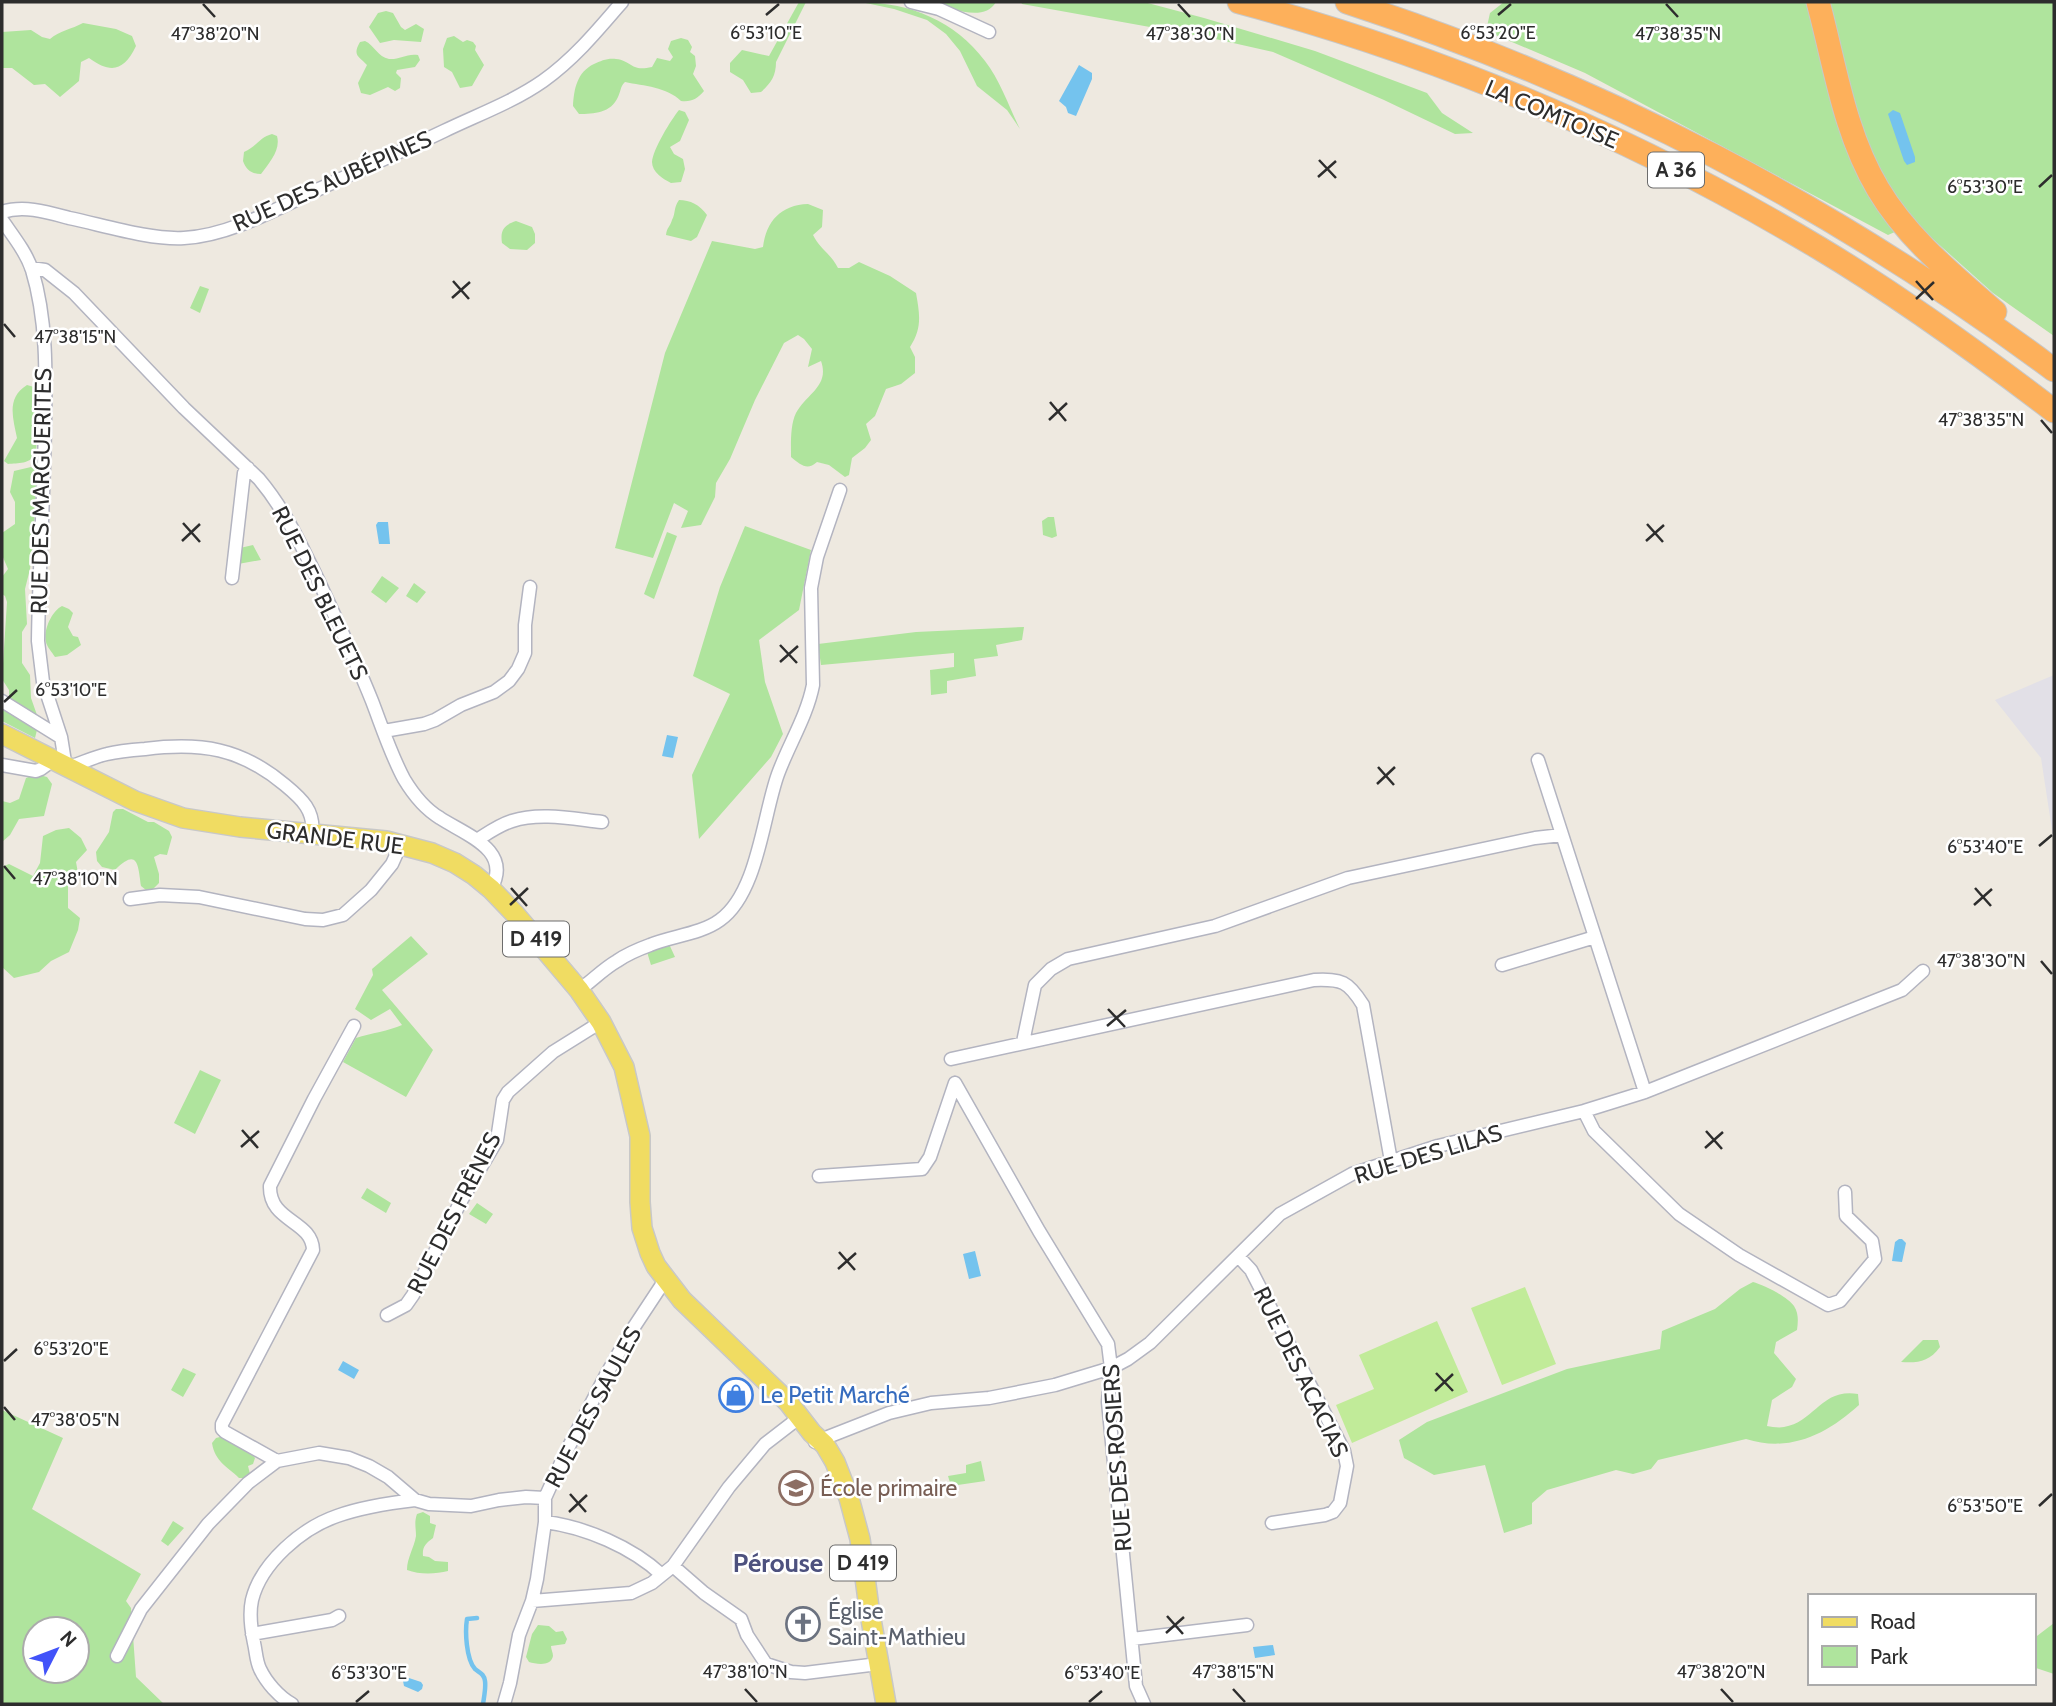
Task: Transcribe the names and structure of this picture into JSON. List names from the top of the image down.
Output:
{
  "streets": {
    "highway": ["LA COMTOISE", "A 36"],
    "main road": ["GRANDE RUE", "D 419"],
    "street": [
      "RUE DES AUBÉPINES",
      "RUE DES MARGUERITES",
      "RUE DES BLEUETS",
      "RUE DES LILAS",
      "RUE DES FRÊNES",
      "RUE DES ACACIAS",
      "RUE DES SAULES",
      "RUE DES ROSIERS"
    ]
  },
  "crossings": [
    ["RUE DES MARGUERITES", "RUE DES BLEUETS"],
    ["RUE DES MARGUERITES", "GRANDE RUE"],
    ["RUE DES BLEUETS", "GRANDE RUE"],
    ["GRANDE RUE", "RUE DES LILAS"],
    ["GRANDE RUE", "RUE DES FRÊNES"],
    ["GRANDE RUE", "RUE DES SAULES"],
    ["RUE DES LILAS", "RUE DES ACACIAS"],
    ["RUE DES LILAS", "RUE DES ROSIERS"]
  ],
  "districts": ["Pérouse"],
  "places": {
    "shop": ["Le Petit Marché"],
    "school or university": ["École primaire"],
    "church": ["Église Saint-Mathieu"]
  },
  "legend": ["Road", "Park"],
  "north": "top right",
  "coordinates": [
    "6°53'20\"E",
    "6°53'10\"E",
    "47°38'30\"N",
    "47°38'35\"N",
    "47°38'20\"N",
    "6°53'30\"E",
    "47°38'15\"N",
    "6°53'40\"E",
    "47°38'10\"N",
    "47°38'05\"N",
    "6°53'50\"E"
  ]
}
